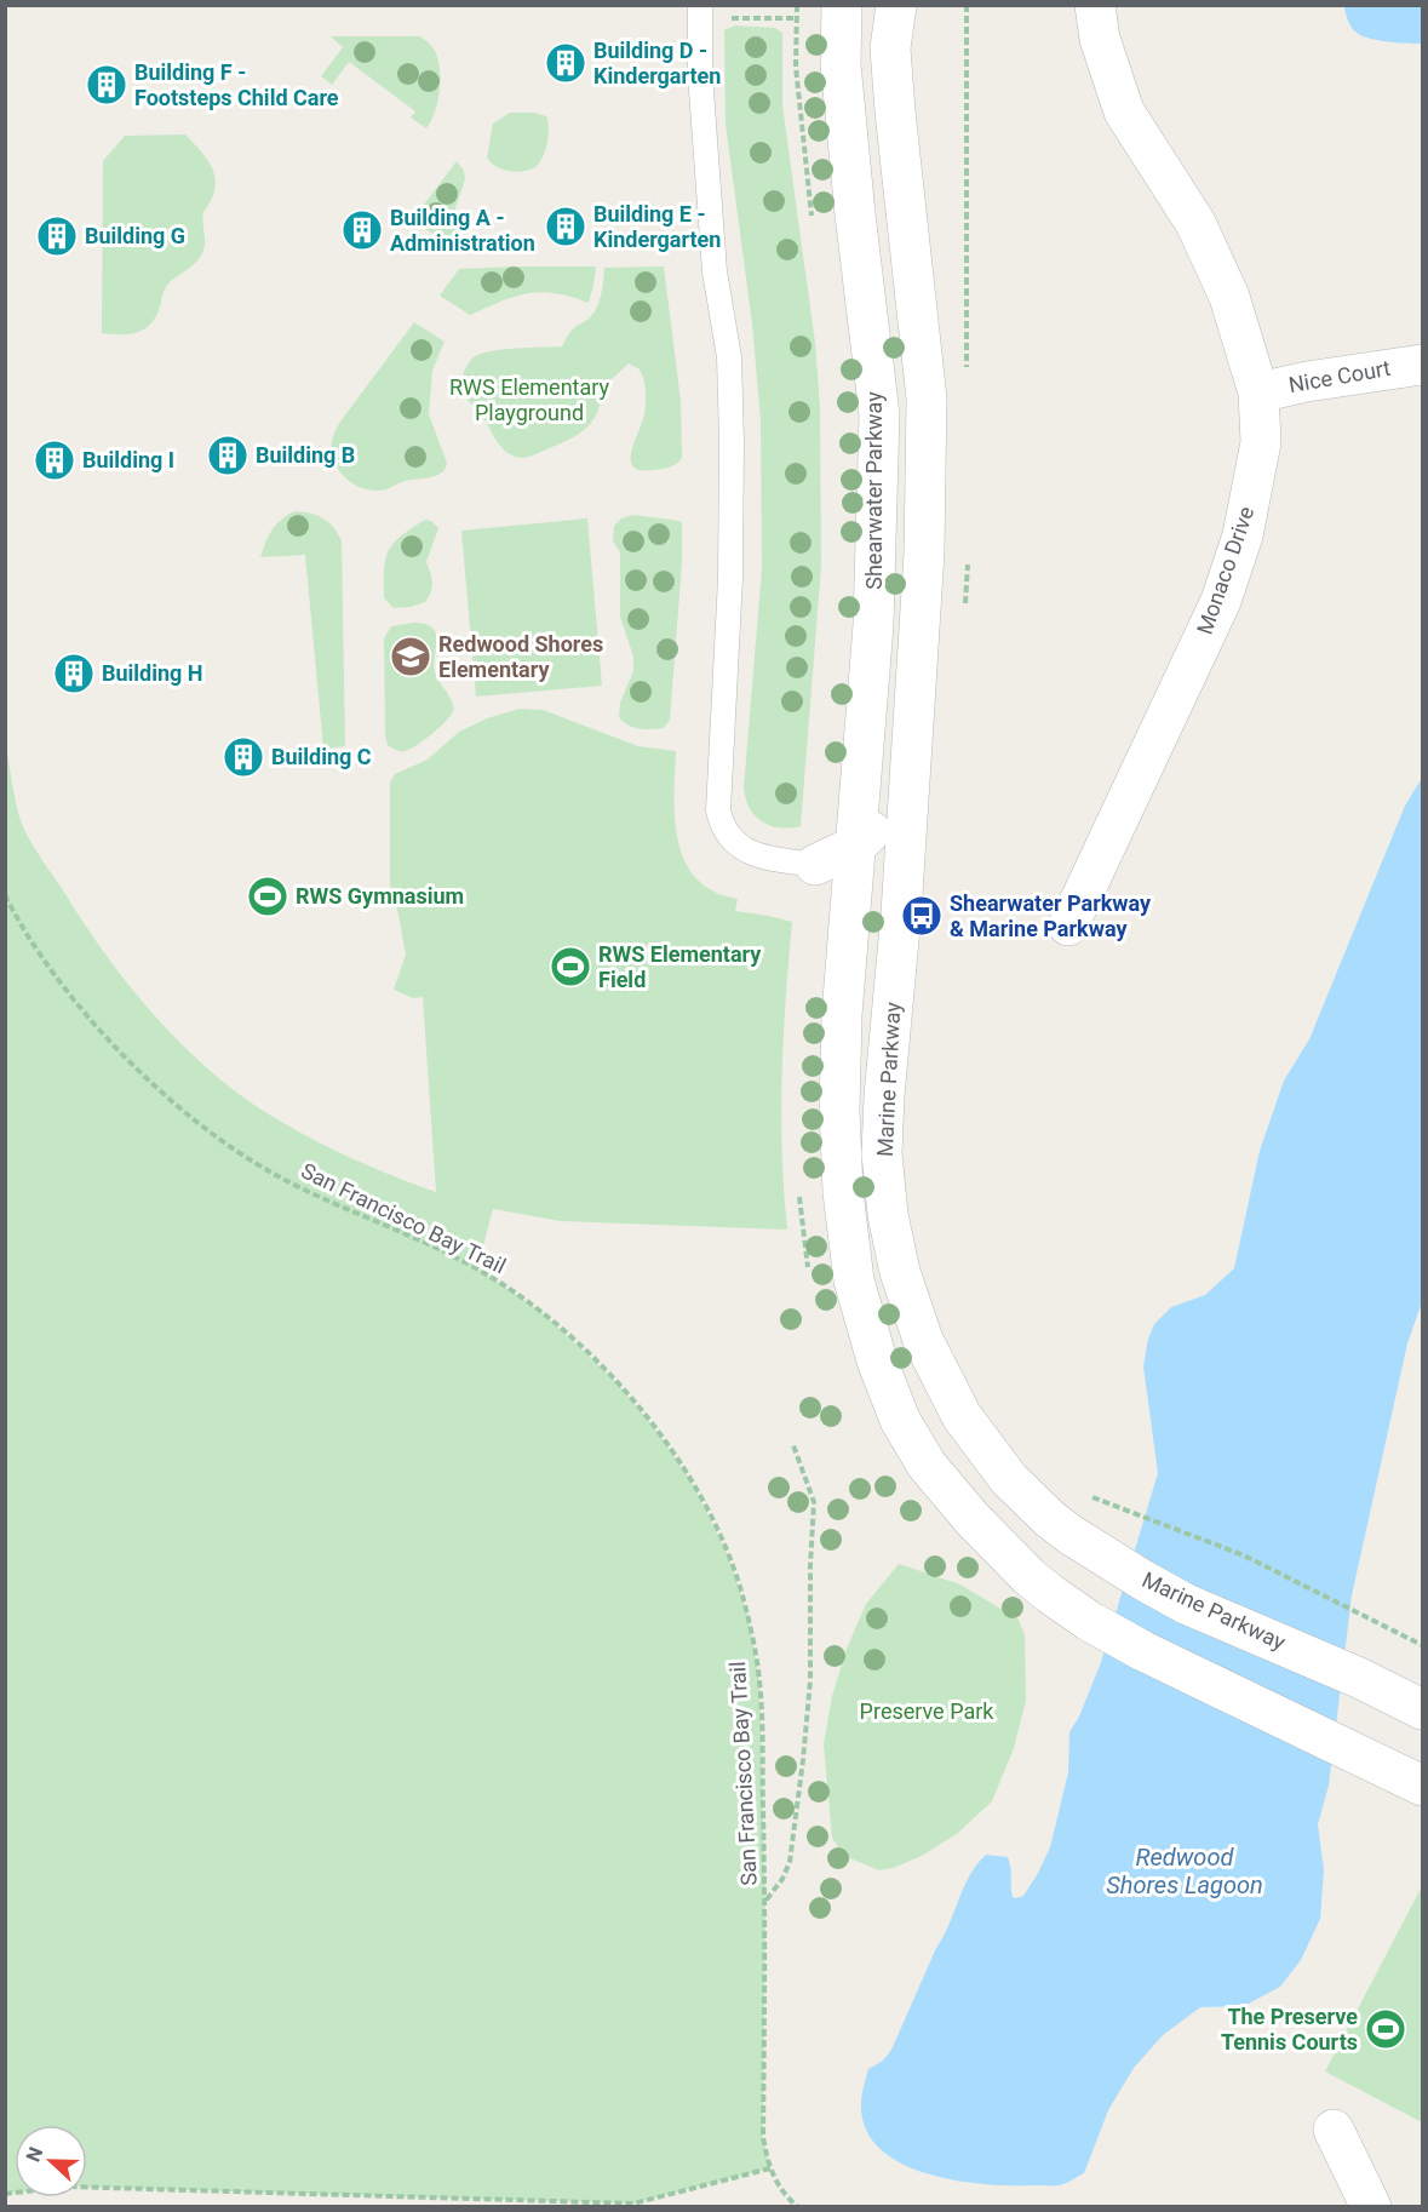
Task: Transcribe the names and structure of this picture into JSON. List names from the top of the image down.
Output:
{
  "streets": {
    "main road": [
      "Nice Court",
      "Shearwater Parkway",
      "Monaco Drive",
      "Marine Parkway"
    ],
    "path": ["San Francisco Bay Trail"]
  },
  "crossings": [
    ["Nice Court", "Monaco Drive"],
    ["Shearwater Parkway", "Marine Parkway"]
  ],
  "water": ["Redwood Shores Lagoon"],
  "parks": ["RWS Elementary Playground", "Preserve Park"],
  "places": {
    "building": [
      "Building D - Kindergarten",
      "Building F - Footsteps Child Care",
      "Building E - Kindergarten",
      "Building A - Administration",
      "Building G",
      "Building B",
      "Building I",
      "Building H",
      "Building C"
    ],
    "school or university": ["Redwood Shores Elementary"],
    "sports": ["RWS Gymnasium", "RWS Elementary Field", "The Preserve Tennis Courts"],
    "bus stop": ["Shearwater Parkway & Marine Parkway"]
  },
  "north": "left"
}
